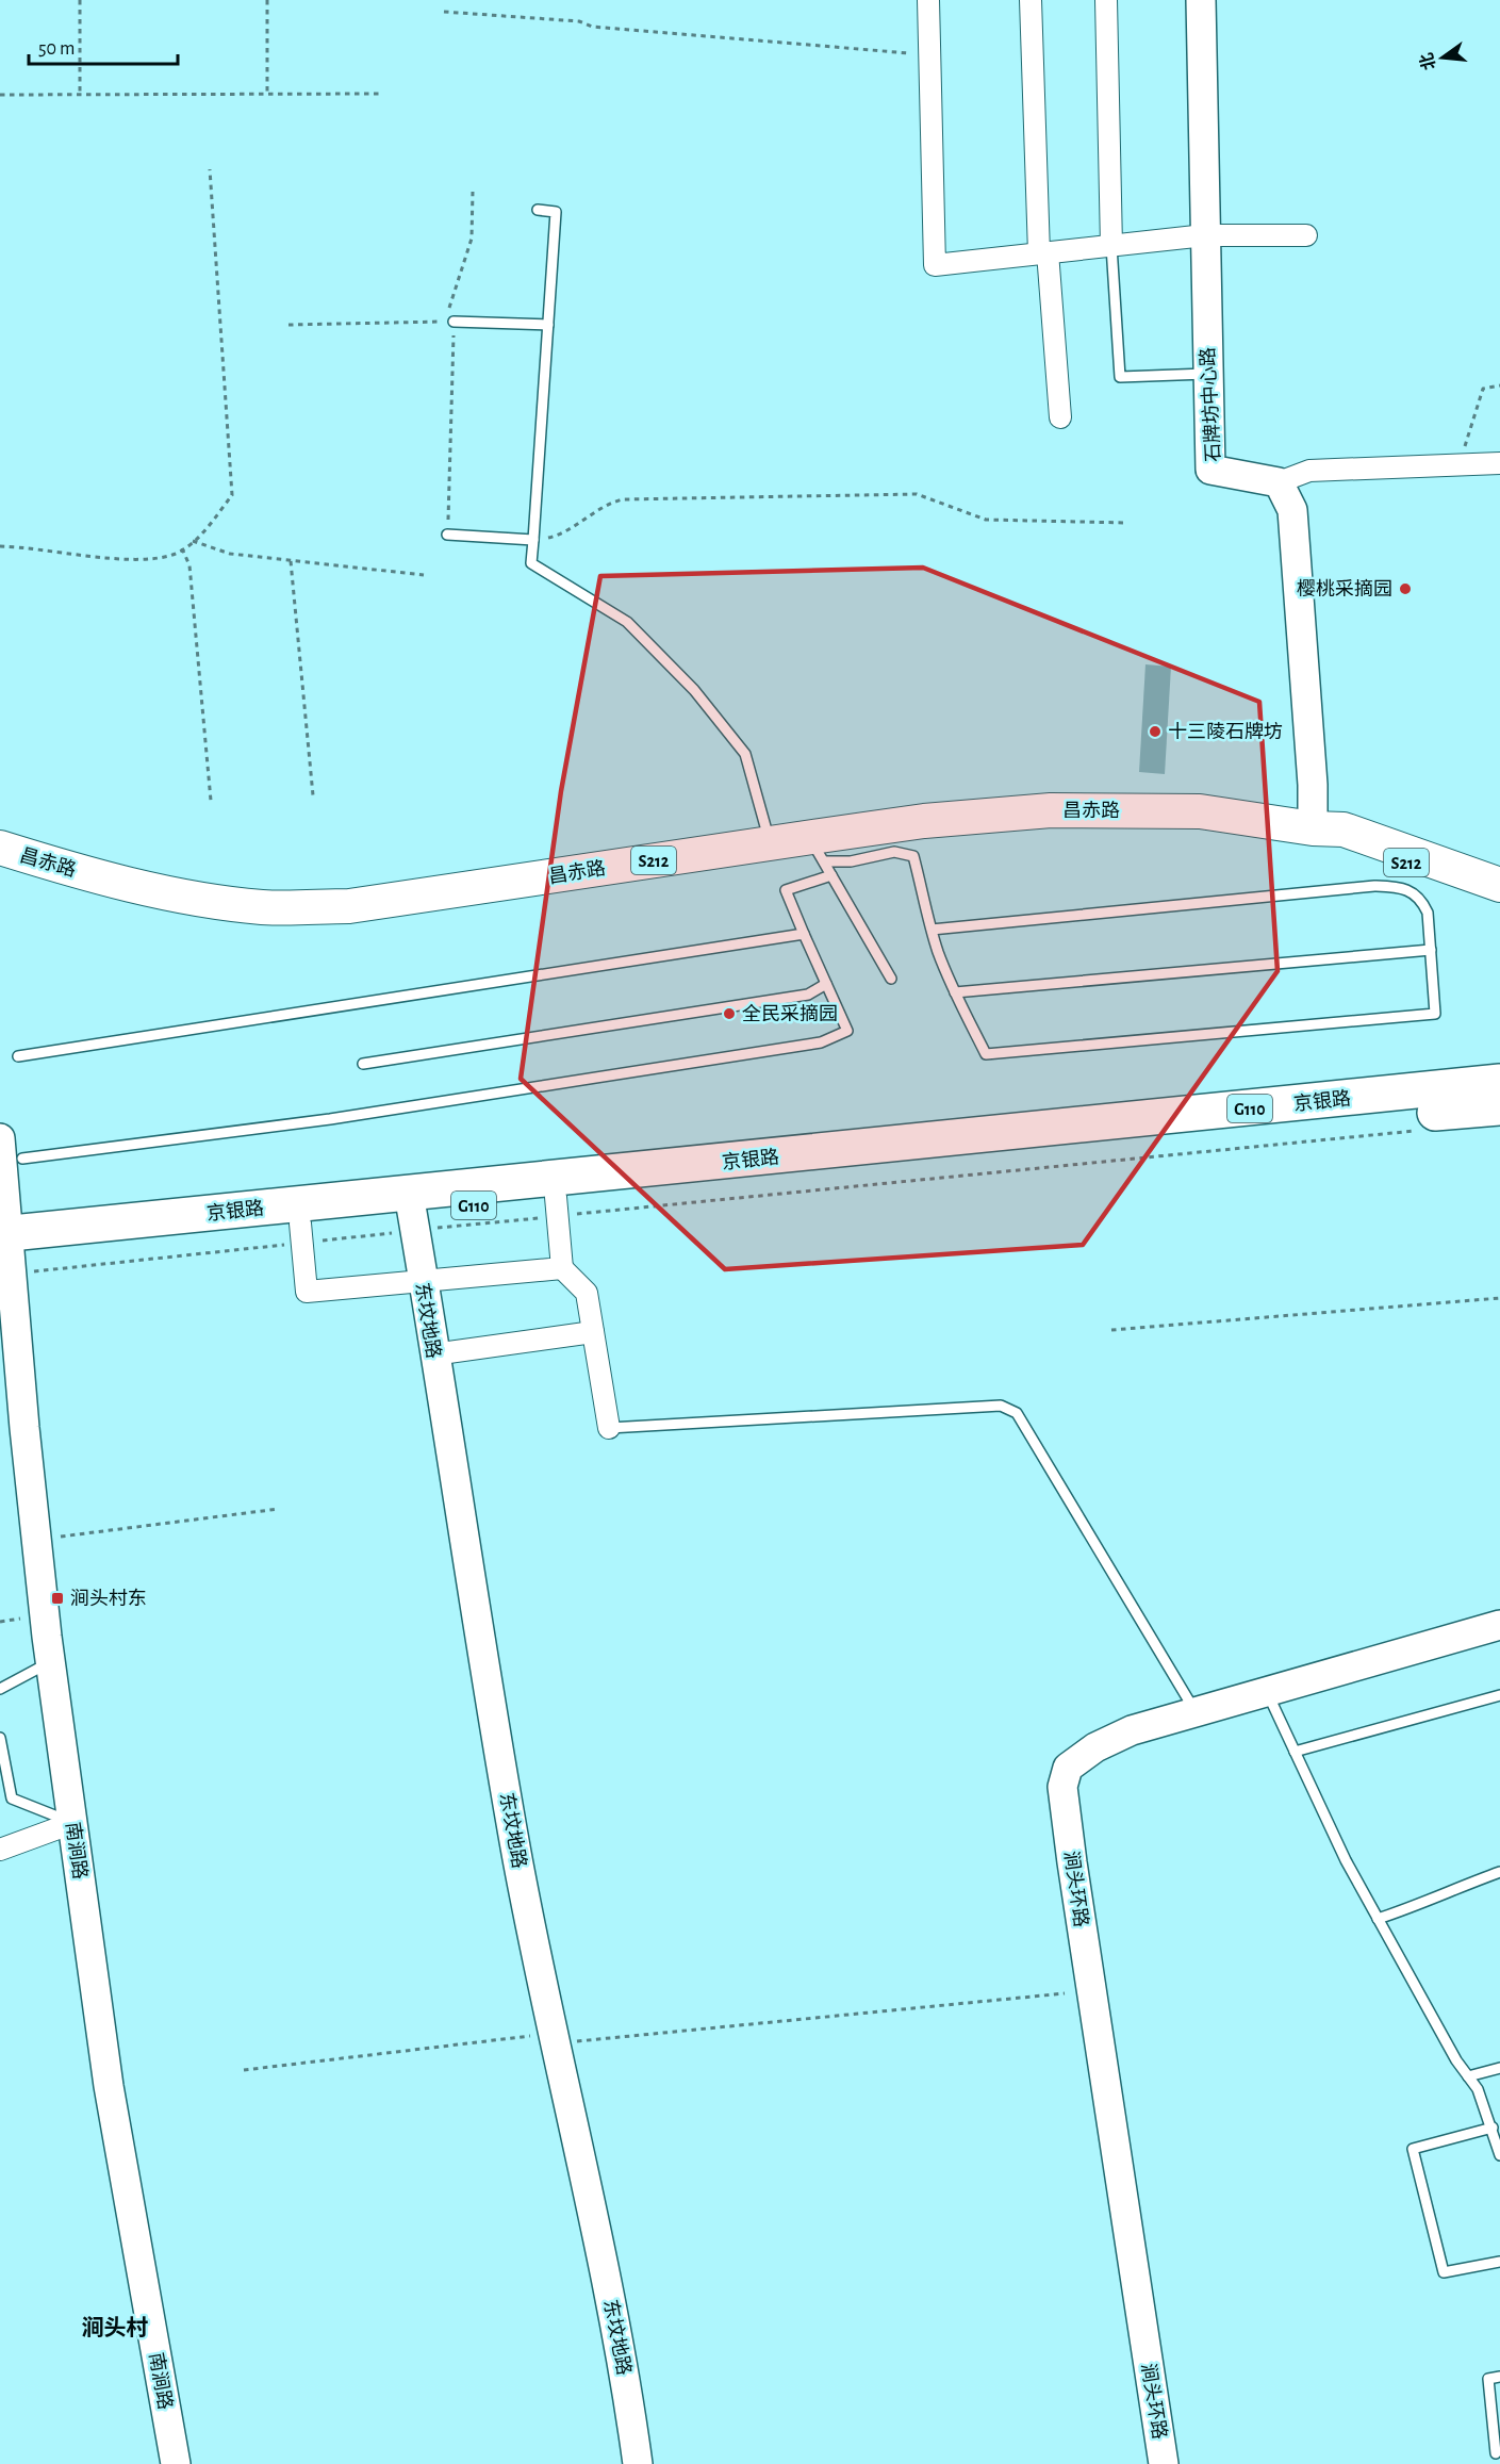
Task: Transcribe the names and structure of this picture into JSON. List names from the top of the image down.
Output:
{
  "streets": {
    "highway": ["京银路", "G110"],
    "main road": ["昌赤路", "S212"],
    "street": [
      "石牌坊中心路",
      "东坟地路",
      "南涧路",
      "涧头环路"
    ]
  },
  "crossings": [
    ["京银路", "东坟地路"],
    ["京银路", "南涧路"]
  ],
  "districts": ["涧头村"],
  "places": {
    "other": ["樱桃采摘园", "十三陵石牌坊", "全民采摘园"],
    "transit": ["涧头村东"]
  },
  "scale_bar": "50 m",
  "north": "left"
}
